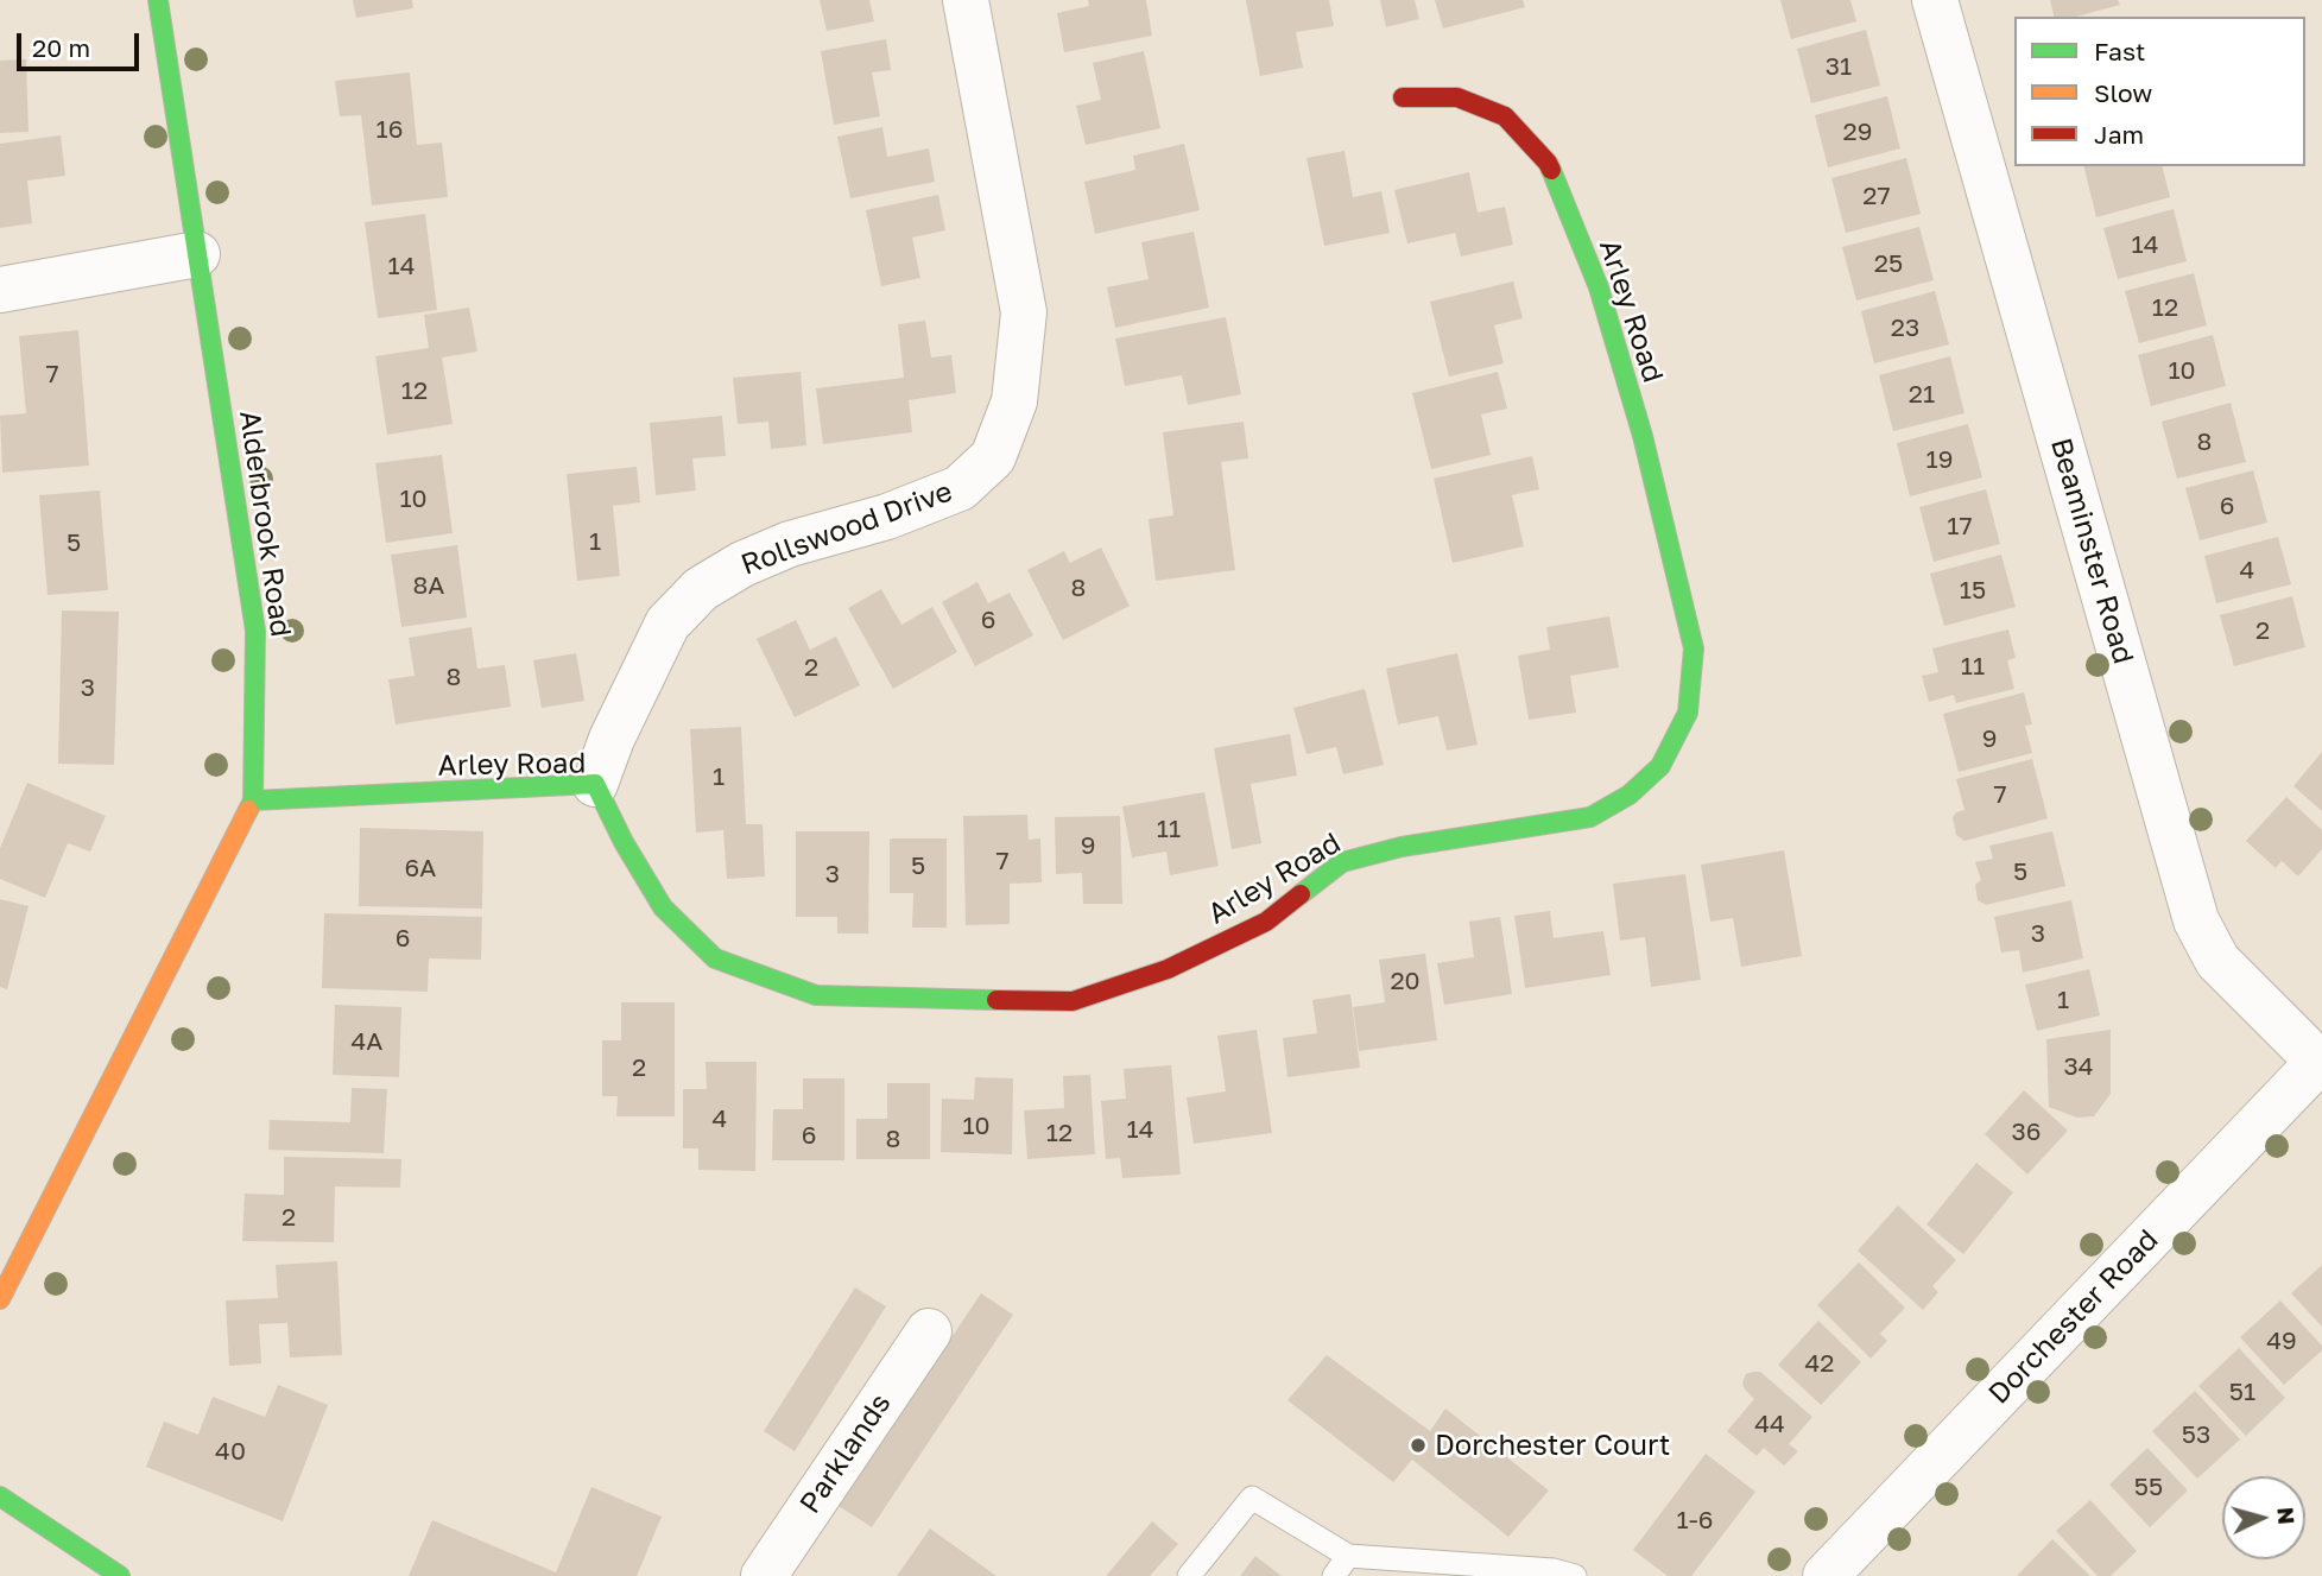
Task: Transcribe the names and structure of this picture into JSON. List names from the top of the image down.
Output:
{
  "streets": {
    "street": [
      "Arley Road",
      "Alderbrook Road",
      "Rollswood Drive",
      "Beaminster Road",
      "Dorchester Road",
      "Parklands"
    ]
  },
  "crossings": [
    ["Arley Road", "Alderbrook Road"],
    ["Arley Road", "Rollswood Drive"],
    ["Beaminster Road", "Dorchester Road"]
  ],
  "places": ["Dorchester Court"],
  "house_numbers": [
    "31",
    "16",
    "29",
    "27",
    "14",
    "25",
    "14",
    "12",
    "23",
    "10",
    "7",
    "12",
    "21",
    "8",
    "19",
    "10",
    "6",
    "17",
    "1",
    "5",
    "4",
    "8A",
    "8",
    "15",
    "6",
    "2",
    "11",
    "2",
    "8",
    "3",
    "9",
    "1",
    "7",
    "11",
    "9",
    "7",
    "5",
    "6A",
    "5",
    "3",
    "3",
    "6",
    "20",
    "1",
    "4A",
    "34",
    "2",
    "4",
    "10",
    "14",
    "36",
    "12",
    "6",
    "8",
    "2",
    "49",
    "42",
    "51",
    "44",
    "53",
    "40",
    "55",
    "1-6"
  ],
  "legend": ["Fast", "Slow", "Jam"],
  "scale_bar": "20 m",
  "north": "right"
}
